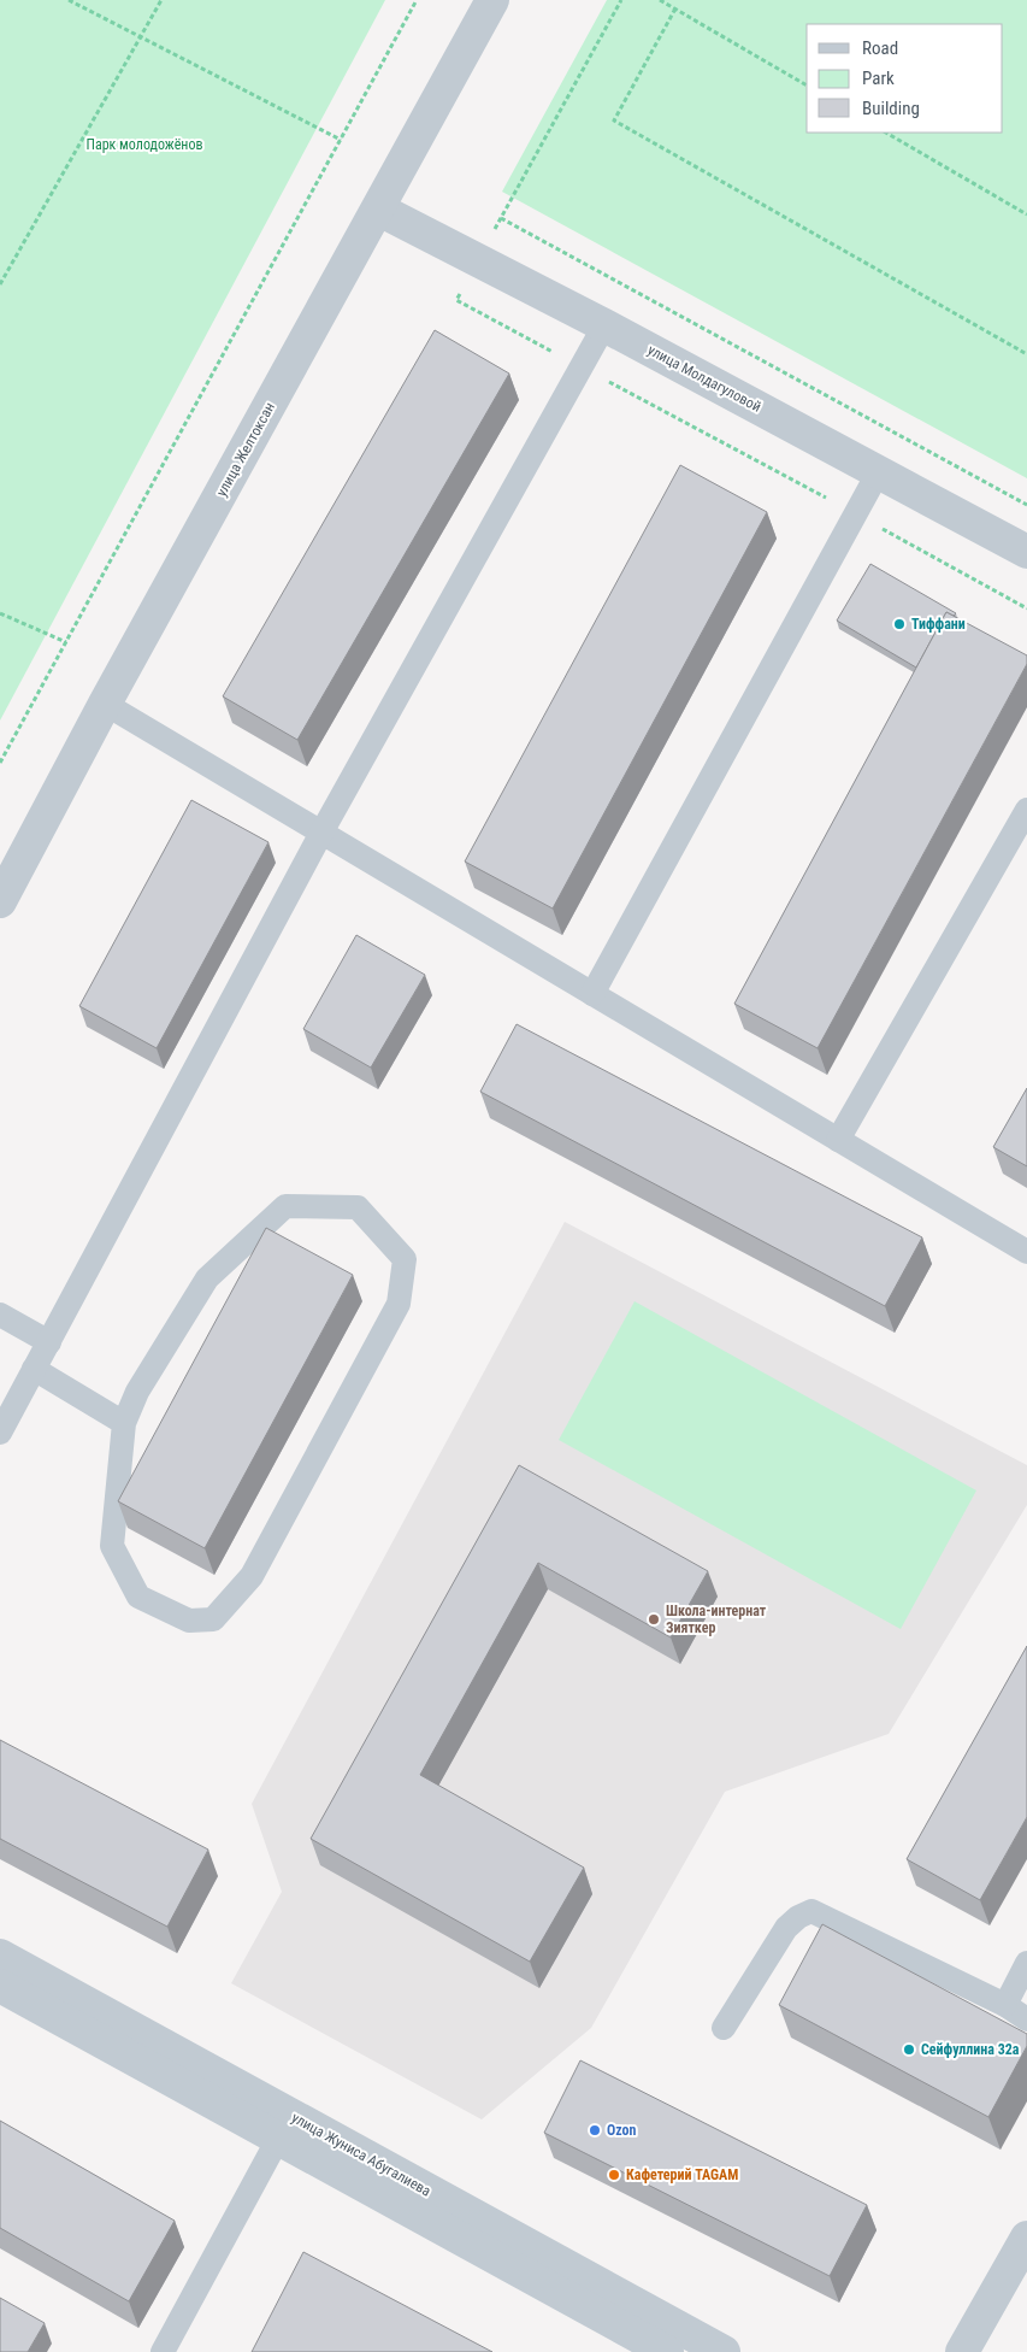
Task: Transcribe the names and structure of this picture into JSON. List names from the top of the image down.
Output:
{
  "streets": {
    "street": ["улица Молдагуловой", "улица Желтоксан", "улица Жуниса Абугалиева"]
  },
  "crossings": [
    ["улица Молдагуловой", "улица Желтоксан"]
  ],
  "parks": ["Парк молодожёнов"],
  "places": [
    "Тиффани",
    "Школа-интернат Зияткер",
    "Сейфуллина 32а",
    "Ozon",
    "Кафетерий TAGAM"
  ],
  "legend": ["Road", "Park", "Building"]
}
